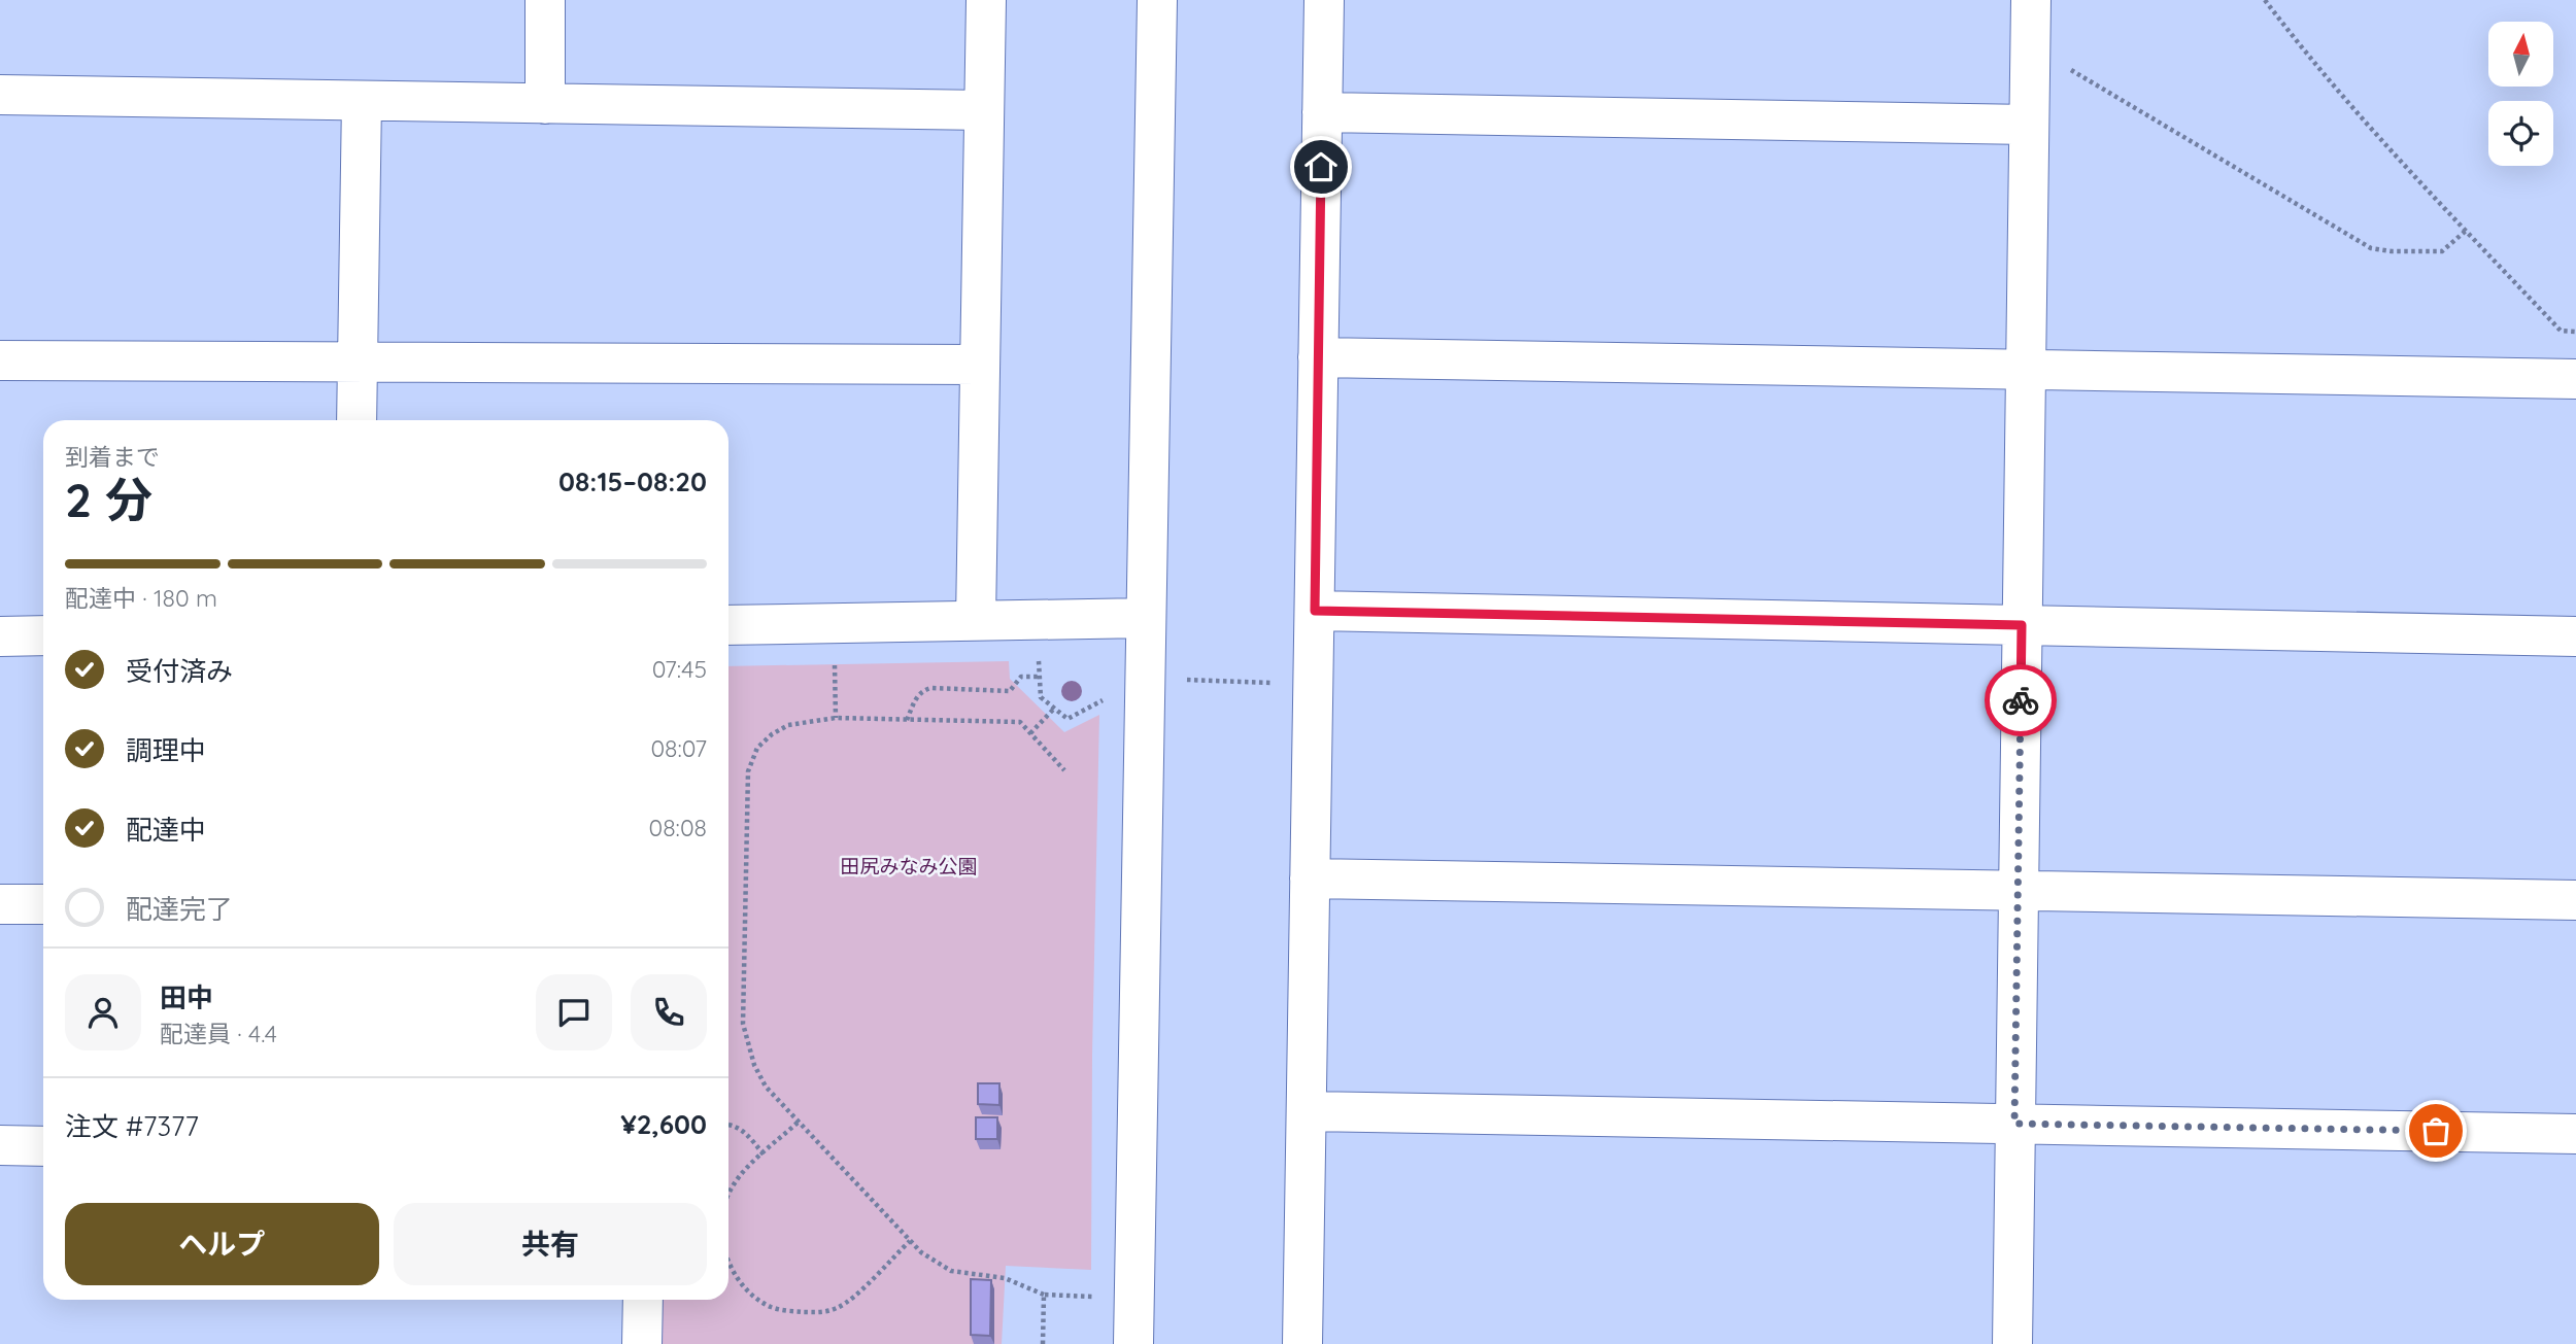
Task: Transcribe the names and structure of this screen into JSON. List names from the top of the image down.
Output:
{
  "parks": ["田尻みなみ公園"],
  "north": "top",
  "page": {
    "heading": ["2 分", "到着まで", "08:15–08:20"],
    "panel": [
      "田中",
      "配達員 · 4.4",
      "注文 #7377",
      "¥2,600"
    ],
    "bar": "配達中 · 180 m",
    "list": [
      ["受付済み", "07:45"],
      ["調理中", "08:07"],
      ["配達中", "08:08"],
      "配達完了"
    ],
    "buttons": ["ヘルプ", "共有"]
  }
}
